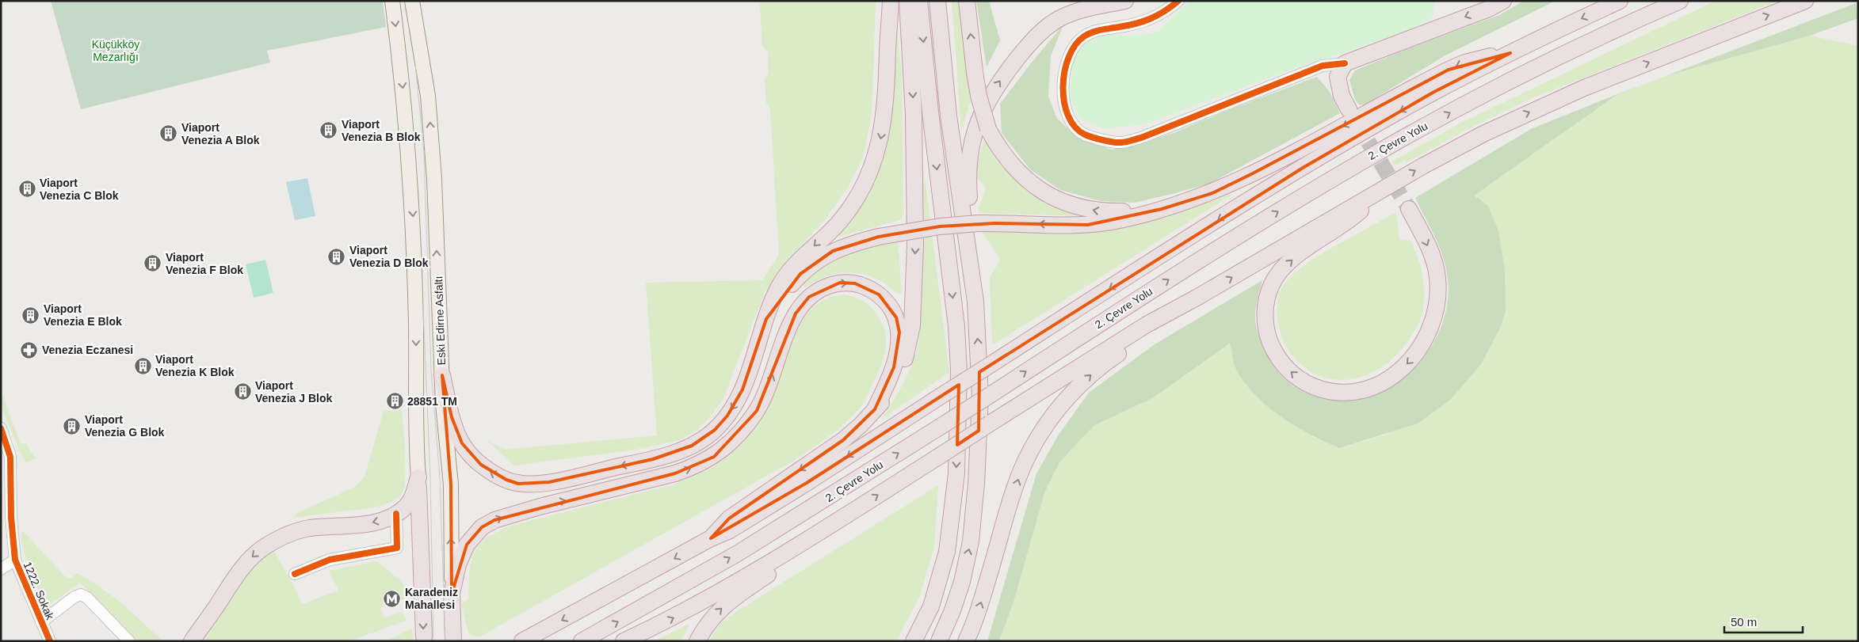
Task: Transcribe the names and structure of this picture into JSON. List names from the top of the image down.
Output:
{
  "streets": {
    "highway": ["2. Çevre Yolu", "Eski Edirne Asfaltı"],
    "street": ["1222. Sokak"]
  },
  "parks": ["Küçükköy Mezarlığı"],
  "places": {
    "building": [
      "Viaport Venezia B Blok",
      "Viaport Venezia A Blok",
      "Viaport Venezia C Blok",
      "Viaport Venezia D Blok",
      "Viaport Venezia F Blok",
      "Viaport Venezia E Blok",
      "Viaport Venezia K Blok",
      "Viaport Venezia J Blok",
      "28851 TM",
      "Viaport Venezia G Blok"
    ],
    "pharmacy": ["Venezia Eczanesi"],
    "metro station": ["Karadeniz Mahallesi"]
  },
  "scale_bar": "50 m"
}
